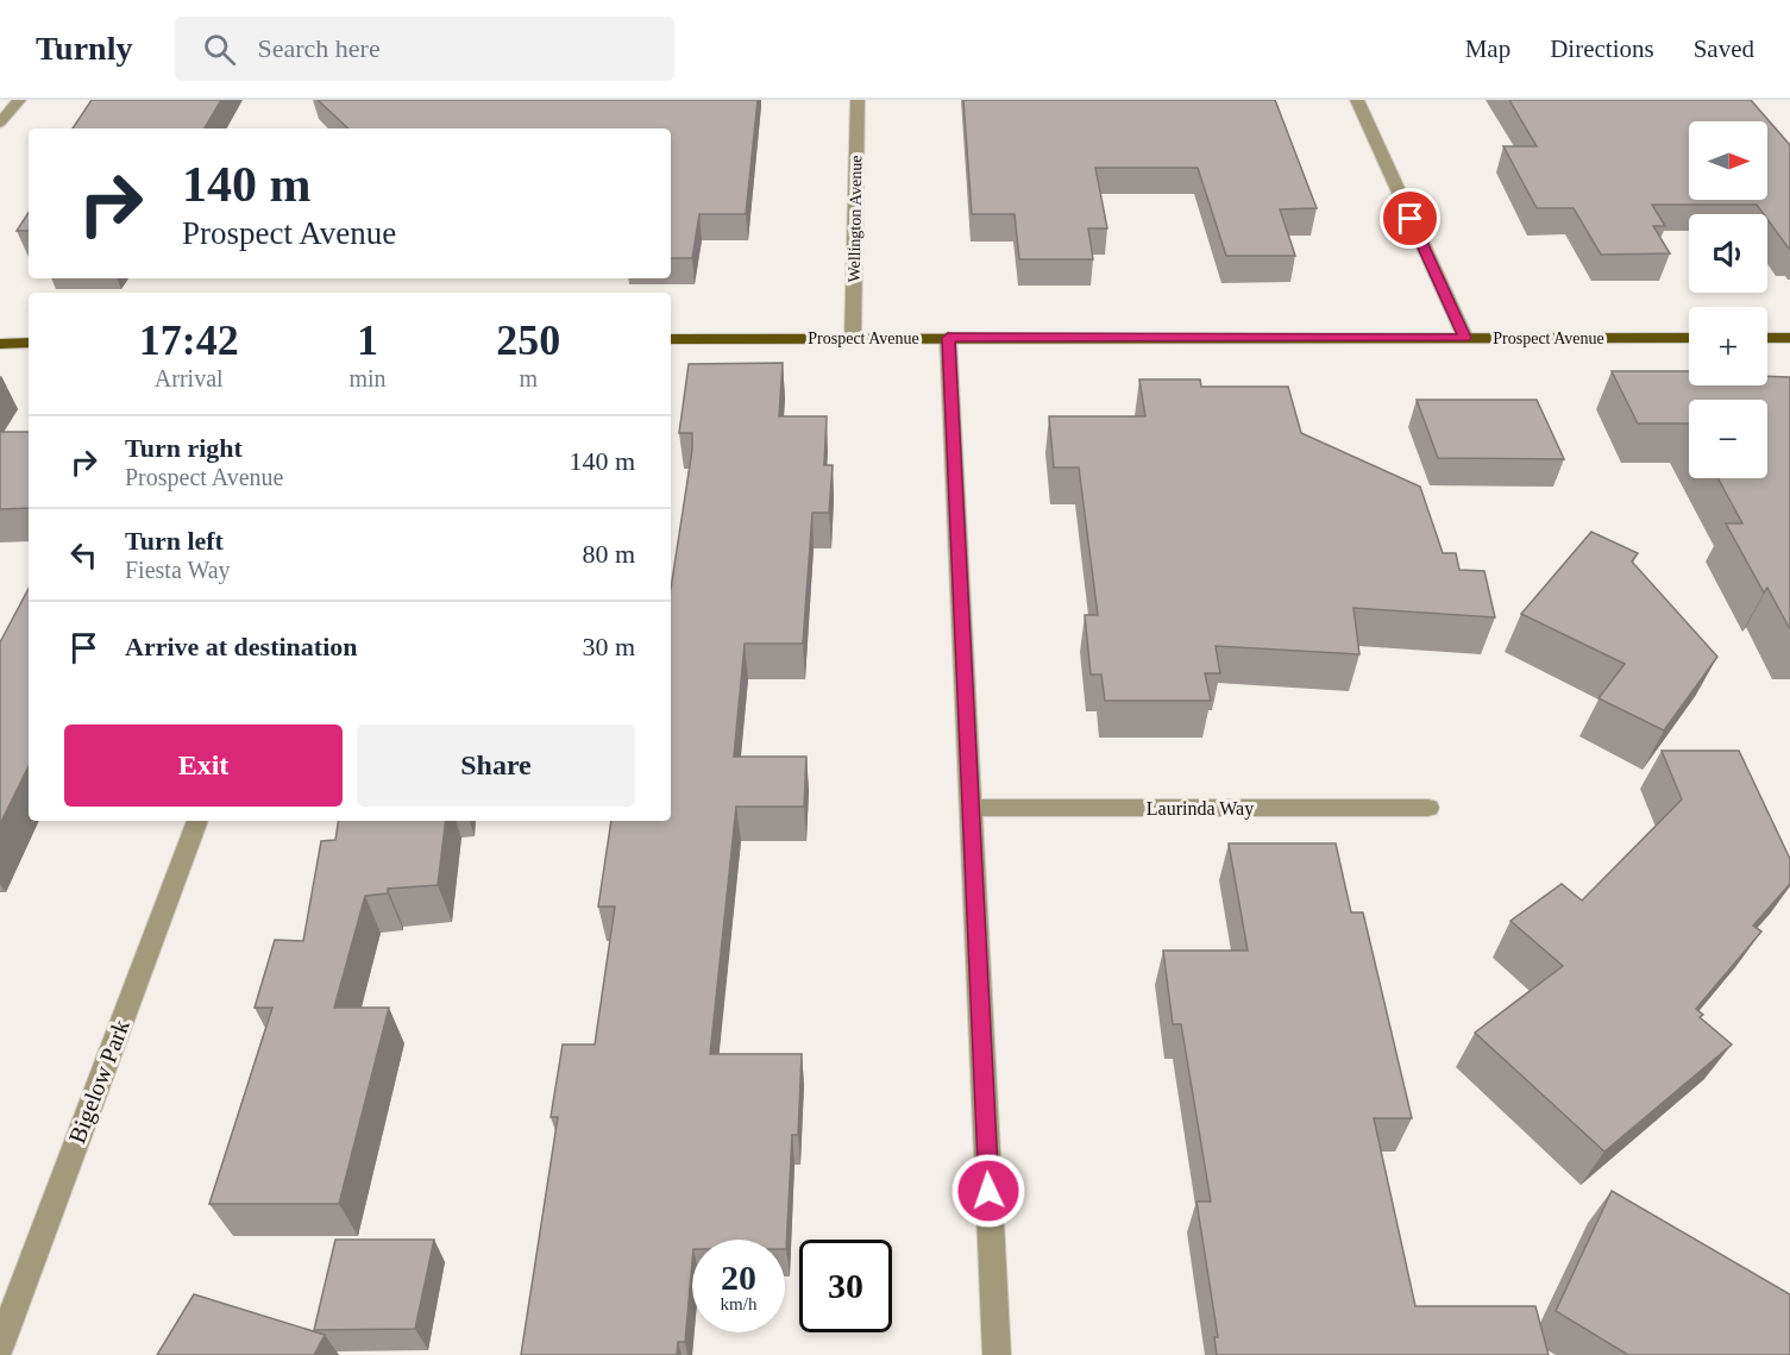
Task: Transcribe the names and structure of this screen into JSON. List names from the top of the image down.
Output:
{
  "streets": {
    "main road": ["Prospect Avenue"],
    "street": ["Wellington Avenue", "Laurinda Way", "Bigelow Park"]
  },
  "crossings": [
    ["Wellington Avenue", "Prospect Avenue"]
  ],
  "north": "right",
  "page": {
    "header": "Turnly",
    "search": "Search here",
    "nav": ["Map", "Directions", "Saved"],
    "map_buttons": ["+", "−"],
    "turn": ["140 m", "Prospect Avenue"],
    "eta": [
      "17:42",
      "Arrival",
      "1",
      "min",
      "250",
      "m"
    ],
    "list": [
      {
        "name": "Turn right",
        "note": "Prospect Avenue",
        "value": "140 m"
      },
      {
        "name": "Turn left",
        "note": "Fiesta Way",
        "value": "80 m"
      },
      {
        "name": "Arrive at destination",
        "value": "30 m"
      }
    ],
    "buttons": ["Exit", "Share"],
    "speed": "20 km/h",
    "limit": "30"
  }
}
